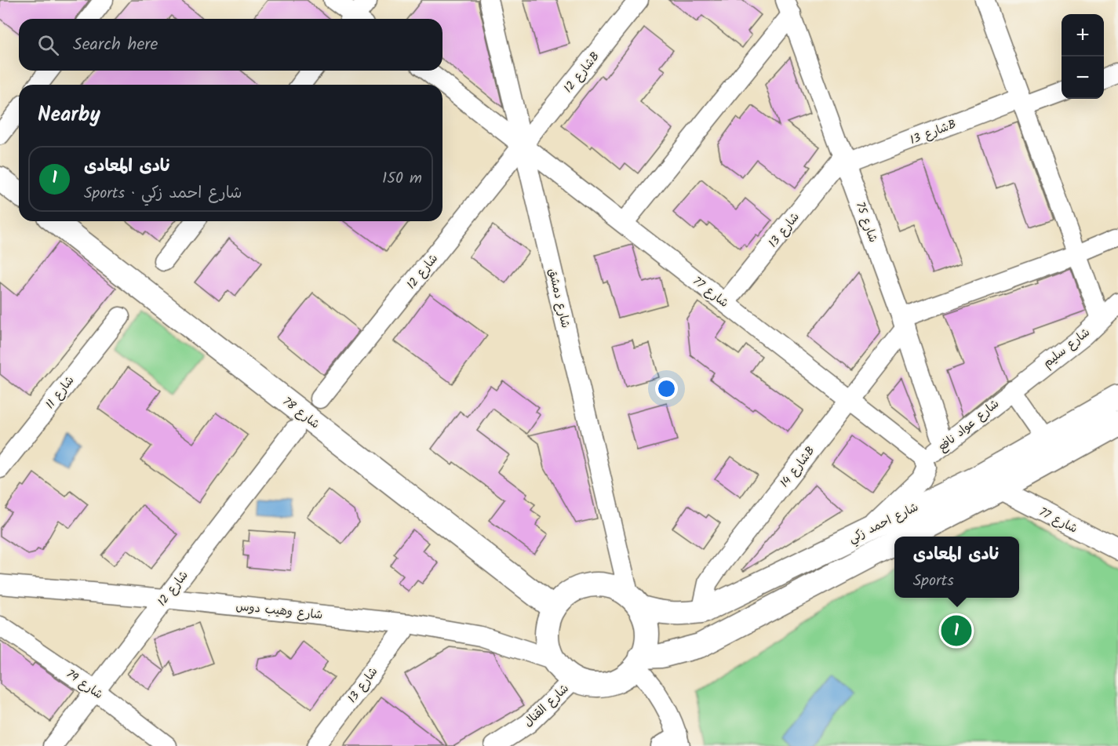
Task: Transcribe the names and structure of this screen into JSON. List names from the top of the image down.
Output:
{
  "streets": {
    "street": [
      "شارع 12B",
      "شارع 13B",
      "شارع 75",
      "شارع 13",
      "شارع 12",
      "شارع 77",
      "شارع دمشق",
      "شارع سليم",
      "شارع 11",
      "شارع 78",
      "شارع عواد نافع",
      "شارع 14B",
      "شارع احمد زكي",
      "شارع وهيب دوس",
      "شارع 79",
      "شارع القنال"
    ]
  },
  "crossings": [
    ["شارع 12B", "شارع 12"],
    ["شارع 12B", "شارع 77"],
    ["شارع 12B", "شارع دمشق"],
    ["شارع 13B", "شارع 75"],
    ["شارع 13B", "شارع 13"],
    ["شارع 75", "شارع 13"],
    ["شارع 75", "شارع عواد نافع"],
    ["شارع 75", "شارع 14B"],
    ["شارع 13", "شارع 77"],
    ["شارع 13", "شارع وهيب دوس"],
    ["شارع 12", "شارع 77"],
    ["شارع 12", "شارع دمشق"],
    ["شارع 12", "شارع وهيب دوس"],
    ["شارع 12", "شارع 79"],
    ["شارع 77", "شارع دمشق"],
    ["شارع 77", "شارع عواد نافع"],
    ["شارع 77", "شارع 14B"],
    ["شارع 77", "شارع احمد زكي"],
    ["شارع دمشق", "شارع 78"],
    ["شارع دمشق", "شارع احمد زكي"],
    ["شارع دمشق", "شارع وهيب دوس"],
    ["شارع دمشق", "شارع القنال"],
    ["شارع سليم", "شارع عواد نافع"],
    ["شارع 78", "شارع احمد زكي"],
    ["شارع 78", "شارع وهيب دوس"],
    ["شارع 78", "شارع القنال"],
    ["شارع 14B", "شارع احمد زكي"],
    ["شارع احمد زكي", "شارع وهيب دوس"],
    ["شارع احمد زكي", "شارع القنال"],
    ["شارع وهيب دوس", "شارع القنال"]
  ],
  "page": {
    "map_buttons": ["+", "−"],
    "search": "Search here",
    "heading": "Nearby",
    "list": [
      {
        "mark": "1",
        "name": "نادى المعادى",
        "note": "Sports · شارع احمد زكي",
        "value": "150 m"
      }
    ],
    "popup": ["نادى المعادى", "Sports"],
    "pins": "1"
  }
}
